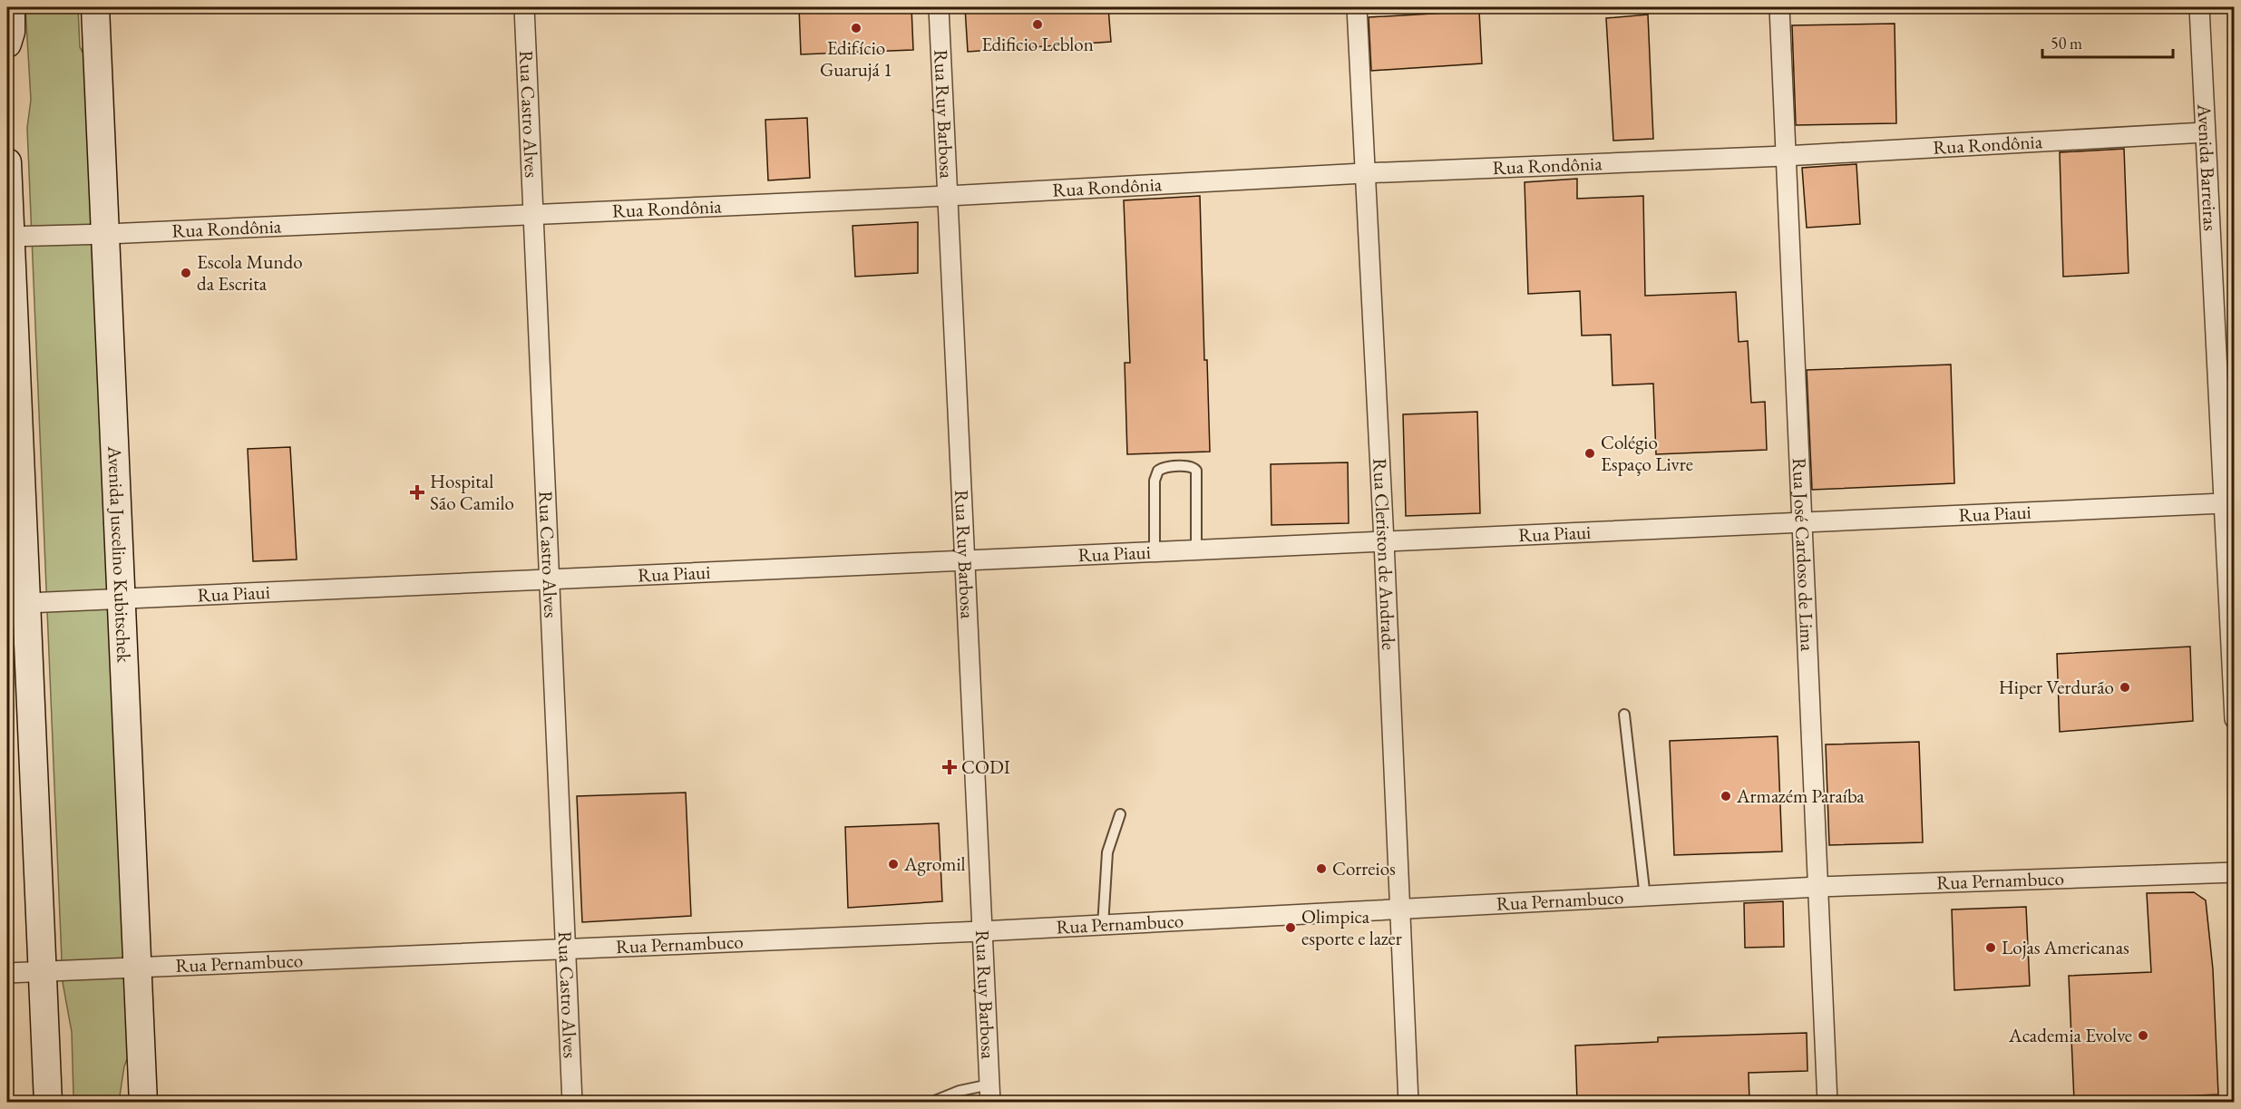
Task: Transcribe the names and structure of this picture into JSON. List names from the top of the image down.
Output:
{
  "streets": {
    "main road": ["Avenida Juscelino Kubitschek"],
    "street": [
      "Rua Castro Alves",
      "Rua Ruy Barbosa",
      "Rua Rondônia",
      "Avenida Barreiras",
      "Rua Piaui",
      "Rua Cleriston de Andrade",
      "Rua José Cardoso de Lima",
      "Rua Pernambuco"
    ]
  },
  "crossings": [
    ["Rua Castro Alves", "Rua Rondônia"],
    ["Rua Castro Alves", "Rua Piaui"],
    ["Rua Castro Alves", "Rua Pernambuco"],
    ["Rua Ruy Barbosa", "Rua Rondônia"],
    ["Rua Ruy Barbosa", "Rua Piaui"],
    ["Rua Ruy Barbosa", "Rua Pernambuco"],
    ["Rua Rondônia", "Avenida Barreiras"],
    ["Rua Rondônia", "Avenida Juscelino Kubitschek"],
    ["Rua Rondônia", "Rua Cleriston de Andrade"],
    ["Rua Rondônia", "Rua José Cardoso de Lima"],
    ["Avenida Barreiras", "Rua Piaui"],
    ["Rua Piaui", "Avenida Juscelino Kubitschek"],
    ["Rua Piaui", "Rua Cleriston de Andrade"],
    ["Rua Piaui", "Rua José Cardoso de Lima"],
    ["Avenida Juscelino Kubitschek", "Rua Pernambuco"],
    ["Rua Cleriston de Andrade", "Rua Pernambuco"],
    ["Rua José Cardoso de Lima", "Rua Pernambuco"]
  ],
  "places": {
    "other": [
      "Edificio Leblon",
      "Edifício Guarujá 1",
      "Escola Mundo da Escrita",
      "Colégio Espaço Livre",
      "Hiper Verdurão",
      "Armazém Paraíba",
      "Agromil",
      "Correios",
      "Olimpica esporte e lazer",
      "Lojas Americanas",
      "Academia Evolve"
    ],
    "health": ["Hospital São Camilo", "CODI"]
  },
  "scale_bar": "50 m"
}
